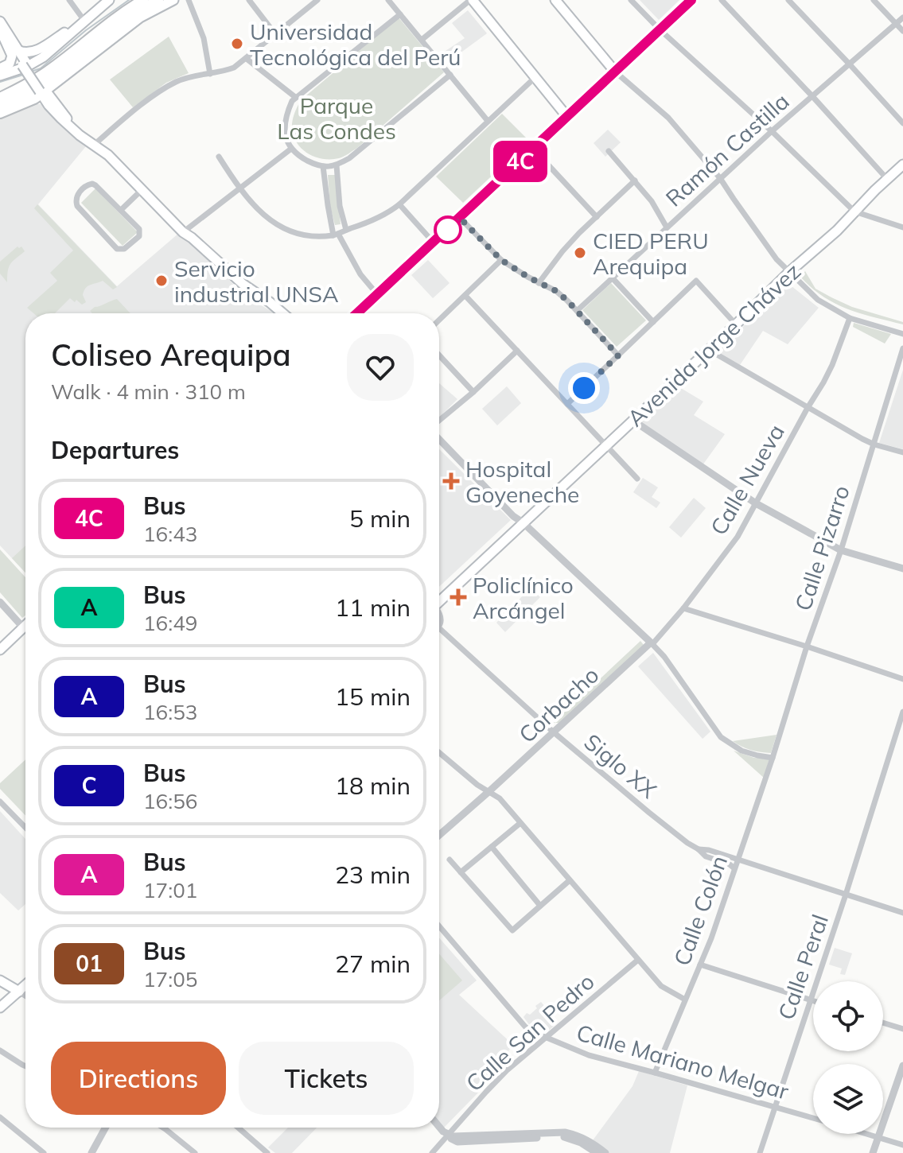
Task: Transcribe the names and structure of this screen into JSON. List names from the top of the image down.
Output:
{
  "streets": {
    "main road": ["Avenida Jorge Chávez"],
    "street": [
      "Ramón Castilla",
      "Calle Nueva",
      "Calle Pizarro",
      "Corbacho",
      "Siglo XX",
      "Calle Colón",
      "Calle Peral",
      "Calle San Pedro",
      "Calle Mariano Melgar"
    ]
  },
  "crossings": [
    ["Calle Nueva", "Corbacho"],
    ["Calle Pizarro", "Calle Colón"],
    ["Corbacho", "Siglo XX"],
    ["Siglo XX", "Calle Colón"],
    ["Siglo XX", "Calle Peral"],
    ["Calle Colón", "Calle Mariano Melgar"],
    ["Calle Peral", "Calle Mariano Melgar"],
    ["Calle San Pedro", "Calle Mariano Melgar"]
  ],
  "parks": ["Parque Las Condes"],
  "places": {
    "other": ["Universidad Tecnológica del Perú", "CIED PERU Arequipa", "Servicio industrial UNSA"],
    "health": ["Hospital Goyeneche", "Policlínico Arcángel"]
  },
  "lines": ["bus line 4C"],
  "page": {
    "on_map": "4C",
    "heading": [
      ["Coliseo Arequipa", "Walk · 4 min · 310 m"],
      "Departures"
    ],
    "list": [
      {
        "mark": "4C",
        "name": "Bus",
        "note": "16:43",
        "value": "5 min"
      },
      {
        "mark": "A",
        "name": "Bus",
        "note": "16:49",
        "value": "11 min"
      },
      {
        "mark": "A",
        "name": "Bus",
        "note": "16:53",
        "value": "15 min"
      },
      {
        "mark": "C",
        "name": "Bus",
        "note": "16:56",
        "value": "18 min"
      },
      {
        "mark": "A",
        "name": "Bus",
        "note": "17:01",
        "value": "23 min"
      },
      {
        "mark": "01",
        "name": "Bus",
        "note": "17:05",
        "value": "27 min"
      }
    ],
    "buttons": ["Directions", "Tickets"]
  }
}
